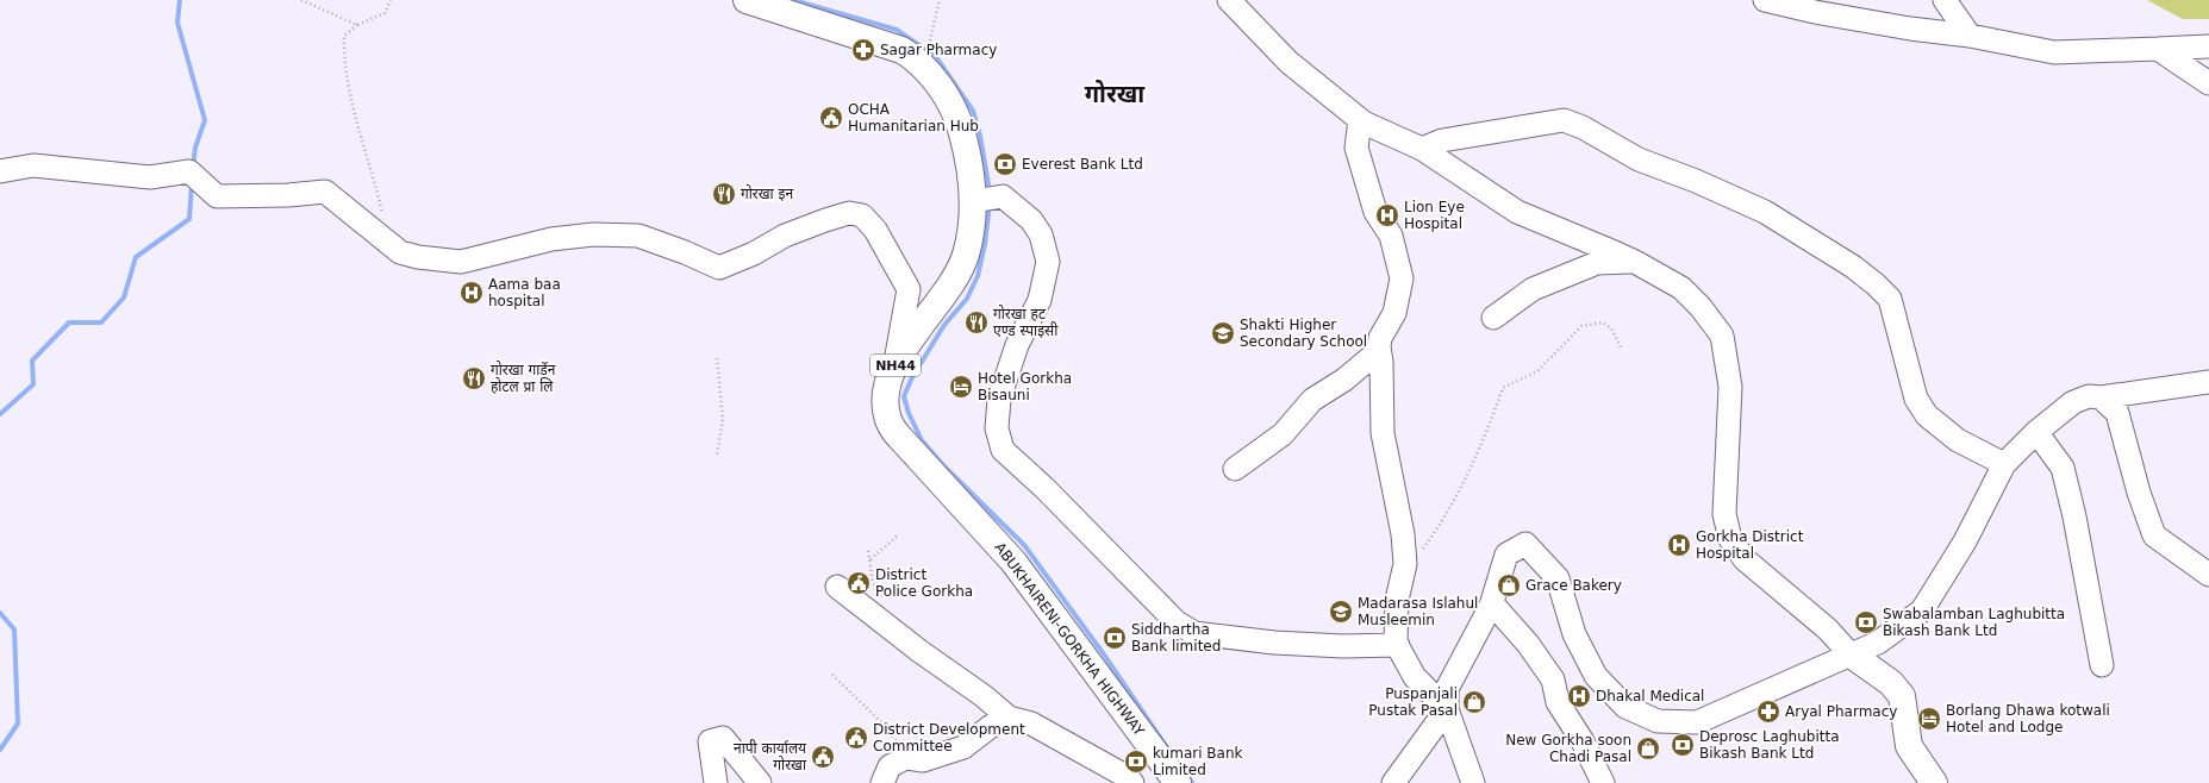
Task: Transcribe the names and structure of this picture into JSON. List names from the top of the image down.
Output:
{
  "streets": {
    "main road": ["NH44", "ABUKHAIRENI-GORKHA HIGHWAY"]
  },
  "districts": ["गोरखा"],
  "places": {
    "pharmacy": ["Sagar Pharmacy", "Aryal Pharmacy"],
    "public building": [
      "OCHA Humanitarian Hub",
      "District Police Gorkha",
      "District Development Committee",
      "नापी कार्यालय गोरखा"
    ],
    "bank": [
      "Everest Bank Ltd",
      "Swabalamban Laghubitta Bikash Bank Ltd",
      "Siddhartha Bank limited",
      "Deprosc Laghubitta Bikash Bank Ltd",
      "kumari Bank Limited"
    ],
    "restaurant": ["गोरखा इन", "गोरखा हट एण्ड स्पाइसी", "गोरखा गार्डेन होटल प्रा लि"],
    "hospital": [
      "Lion Eye Hospital",
      "Aama baa hospital",
      "Gorkha District Hospital",
      "Dhakal Medical"
    ],
    "school or university": ["Shakti Higher Secondary School", "Madarasa Islahul Musleemin"],
    "hotel": ["Hotel Gorkha Bisauni", "Borlang Dhawa kotwali Hotel and Lodge"],
    "shop": ["Grace Bakery", "Puspanjali Pustak Pasal", "New Gorkha soon Chadi Pasal"]
  }
}
